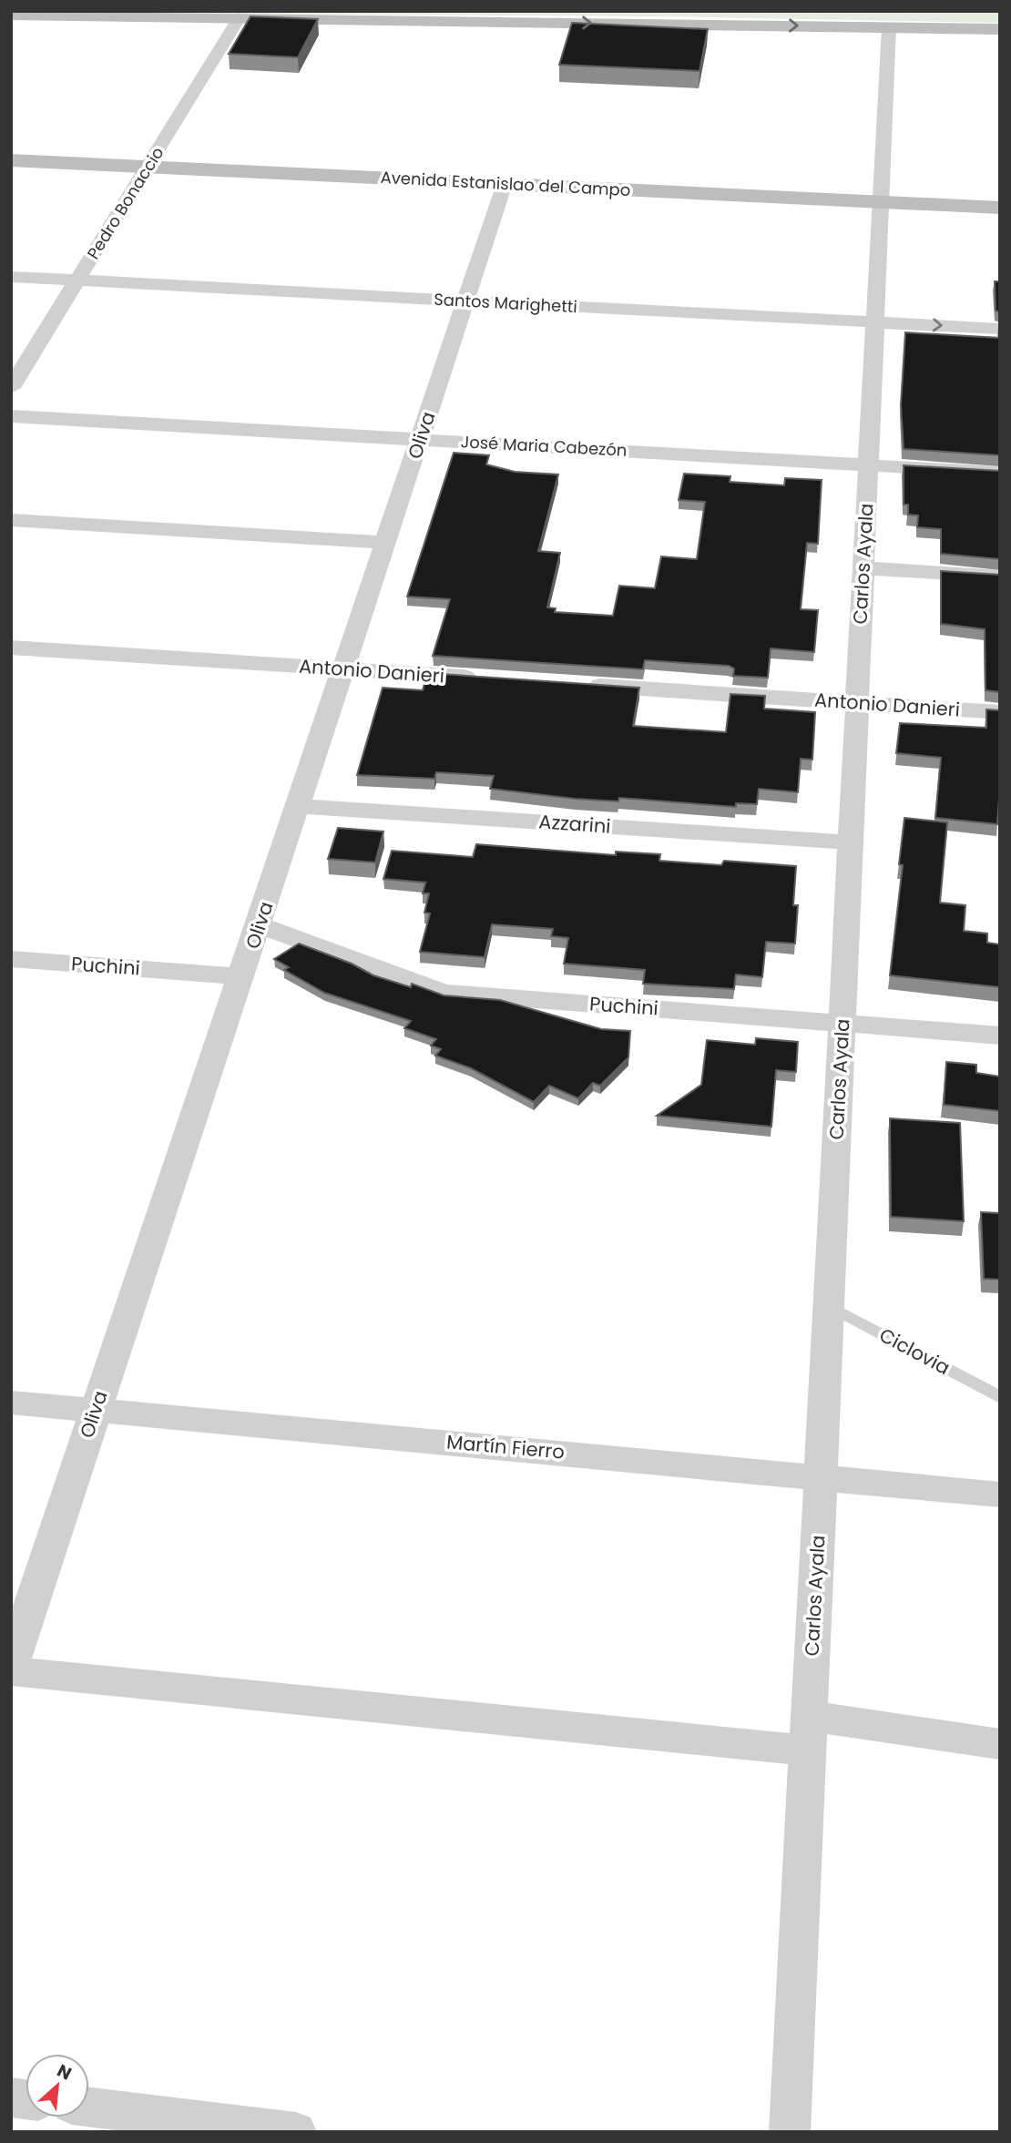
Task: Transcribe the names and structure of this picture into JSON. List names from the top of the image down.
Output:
{
  "streets": {
    "main road": ["Avenida Estanislao del Campo"],
    "street": [
      "Pedro Bonaccio",
      "Santos Marighetti",
      "Oliva",
      "José Maria Cabezón",
      "Carlos Ayala",
      "Antonio Danieri",
      "Azzarini",
      "Puchini",
      "Martín Fierro"
    ],
    "lane": ["Ciclovia"]
  },
  "crossings": [
    ["Avenida Estanislao del Campo", "Pedro Bonaccio"],
    ["Avenida Estanislao del Campo", "Oliva"],
    ["Avenida Estanislao del Campo", "Carlos Ayala"],
    ["Pedro Bonaccio", "Santos Marighetti"],
    ["Santos Marighetti", "Oliva"],
    ["Santos Marighetti", "Carlos Ayala"],
    ["Oliva", "José Maria Cabezón"],
    ["Oliva", "Antonio Danieri"],
    ["Oliva", "Azzarini"],
    ["Oliva", "Puchini"],
    ["Oliva", "Martín Fierro"],
    ["José Maria Cabezón", "Carlos Ayala"],
    ["Carlos Ayala", "Antonio Danieri"],
    ["Carlos Ayala", "Azzarini"],
    ["Carlos Ayala", "Puchini"],
    ["Carlos Ayala", "Ciclovia"],
    ["Carlos Ayala", "Martín Fierro"]
  ],
  "north": "top right"
}
